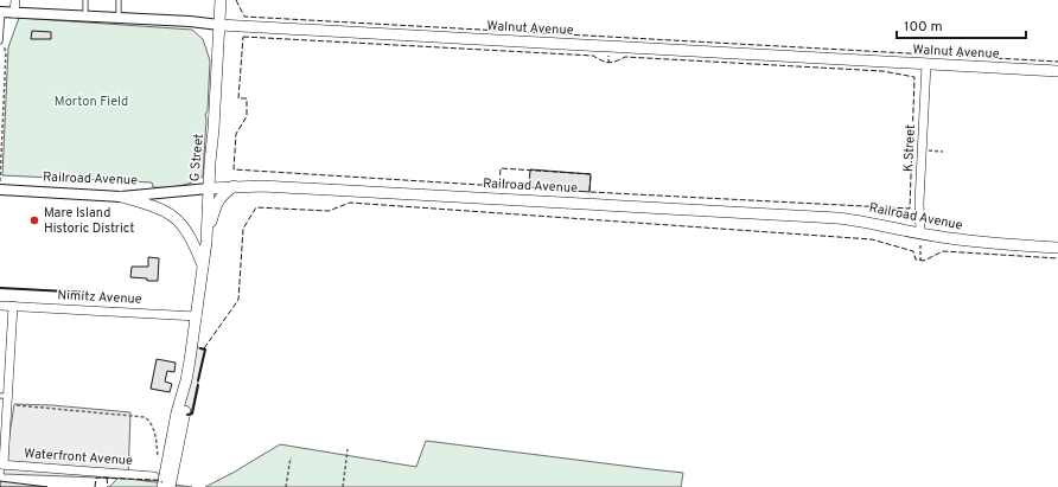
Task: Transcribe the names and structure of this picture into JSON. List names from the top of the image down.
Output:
{
  "streets": {
    "main road": ["Walnut Avenue", "G Street", "Railroad Avenue"],
    "street": ["K Street", "Nimitz Avenue", "Waterfront Avenue"]
  },
  "crossings": [
    ["Walnut Avenue", "K Street"],
    ["Walnut Avenue", "G Street"],
    ["K Street", "Railroad Avenue"],
    ["G Street", "Railroad Avenue"],
    ["G Street", "Nimitz Avenue"]
  ],
  "parks": ["Morton Field"],
  "places": ["Mare Island Historic District"],
  "scale_bar": "100 m"
}
